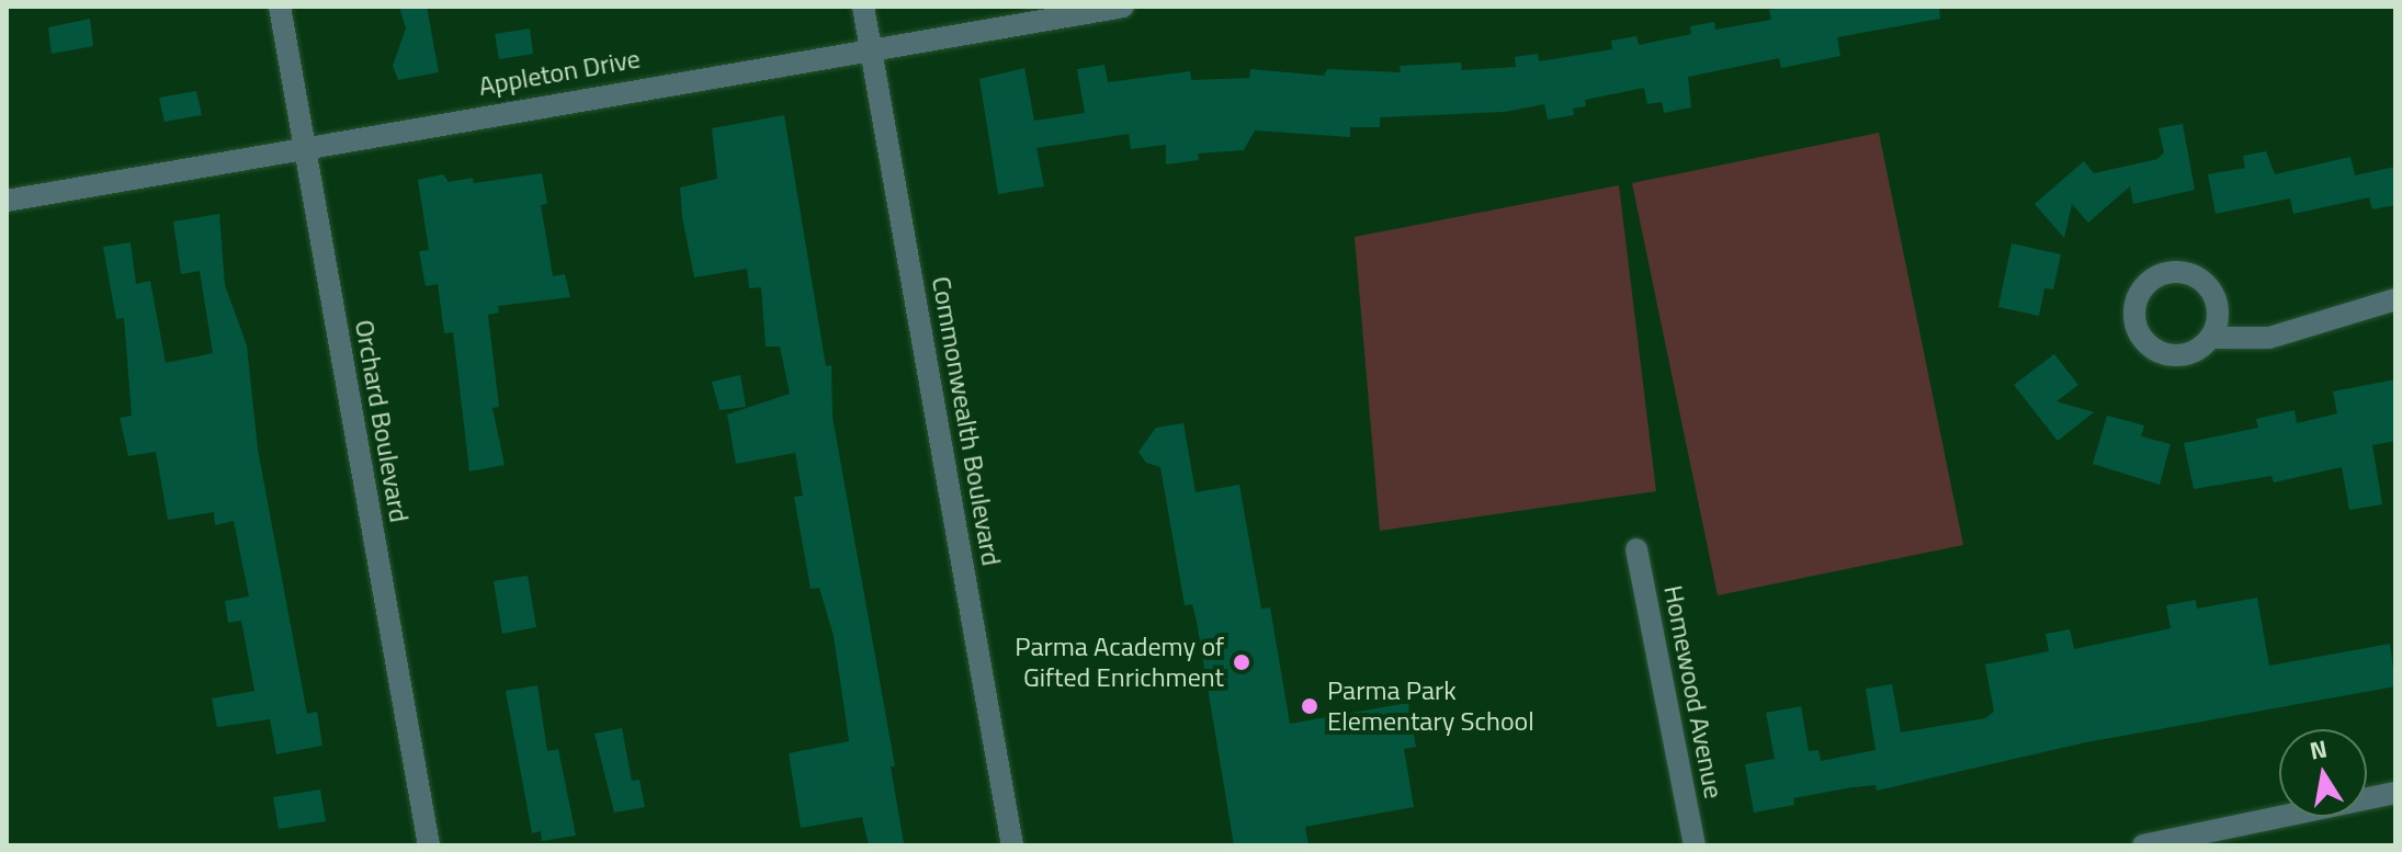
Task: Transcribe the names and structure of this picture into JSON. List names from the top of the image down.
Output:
{
  "streets": {
    "street": [
      "Appleton Drive",
      "Orchard Boulevard",
      "Commonwealth Boulevard",
      "Homewood Avenue"
    ]
  },
  "crossings": [
    ["Appleton Drive", "Orchard Boulevard"],
    ["Appleton Drive", "Commonwealth Boulevard"]
  ],
  "places": ["Parma Academy of Gifted Enrichment", "Parma Park Elementary School"],
  "north": "top"
}
